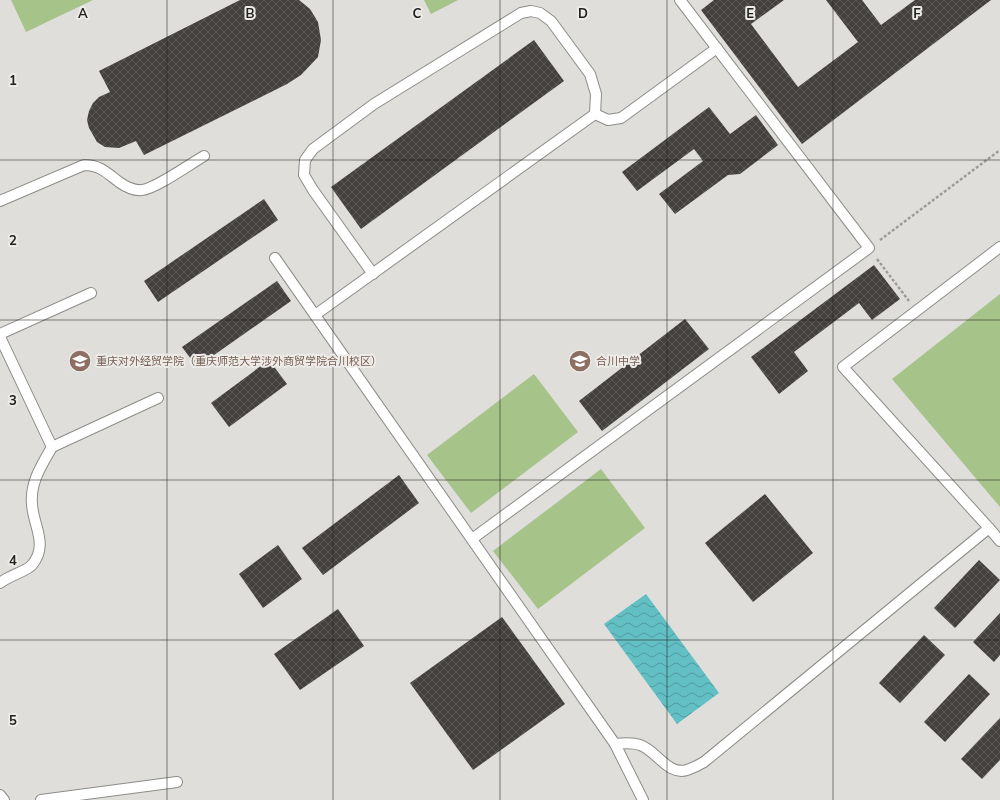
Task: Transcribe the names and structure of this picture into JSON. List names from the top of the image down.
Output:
{
  "places": {
    "school or university": ["重庆对外经贸学院（重庆师范大学涉外商贸学院合川校区）", "合川中学"]
  },
  "grid": {
    "columns": [
      "A",
      "B",
      "C",
      "D",
      "E",
      "F"
    ],
    "rows": [
      "1",
      "2",
      "3",
      "4",
      "5"
    ]
  }
}
